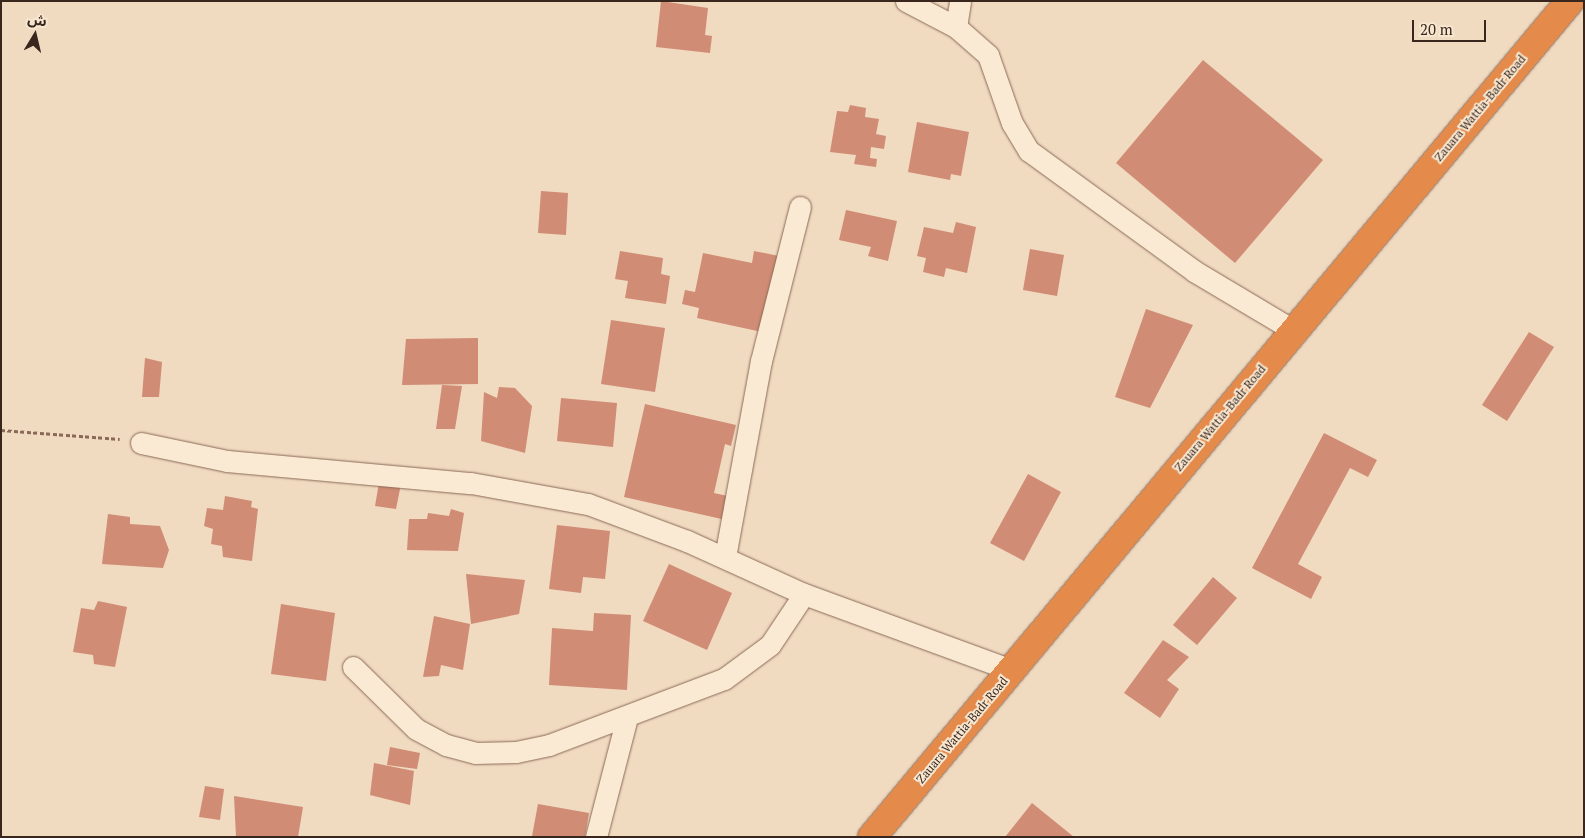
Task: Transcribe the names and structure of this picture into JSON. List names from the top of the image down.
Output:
{
  "streets": {
    "highway": ["Zauara Wattia-Badr Road"]
  },
  "scale_bar": "20 m",
  "north": "top"
}
